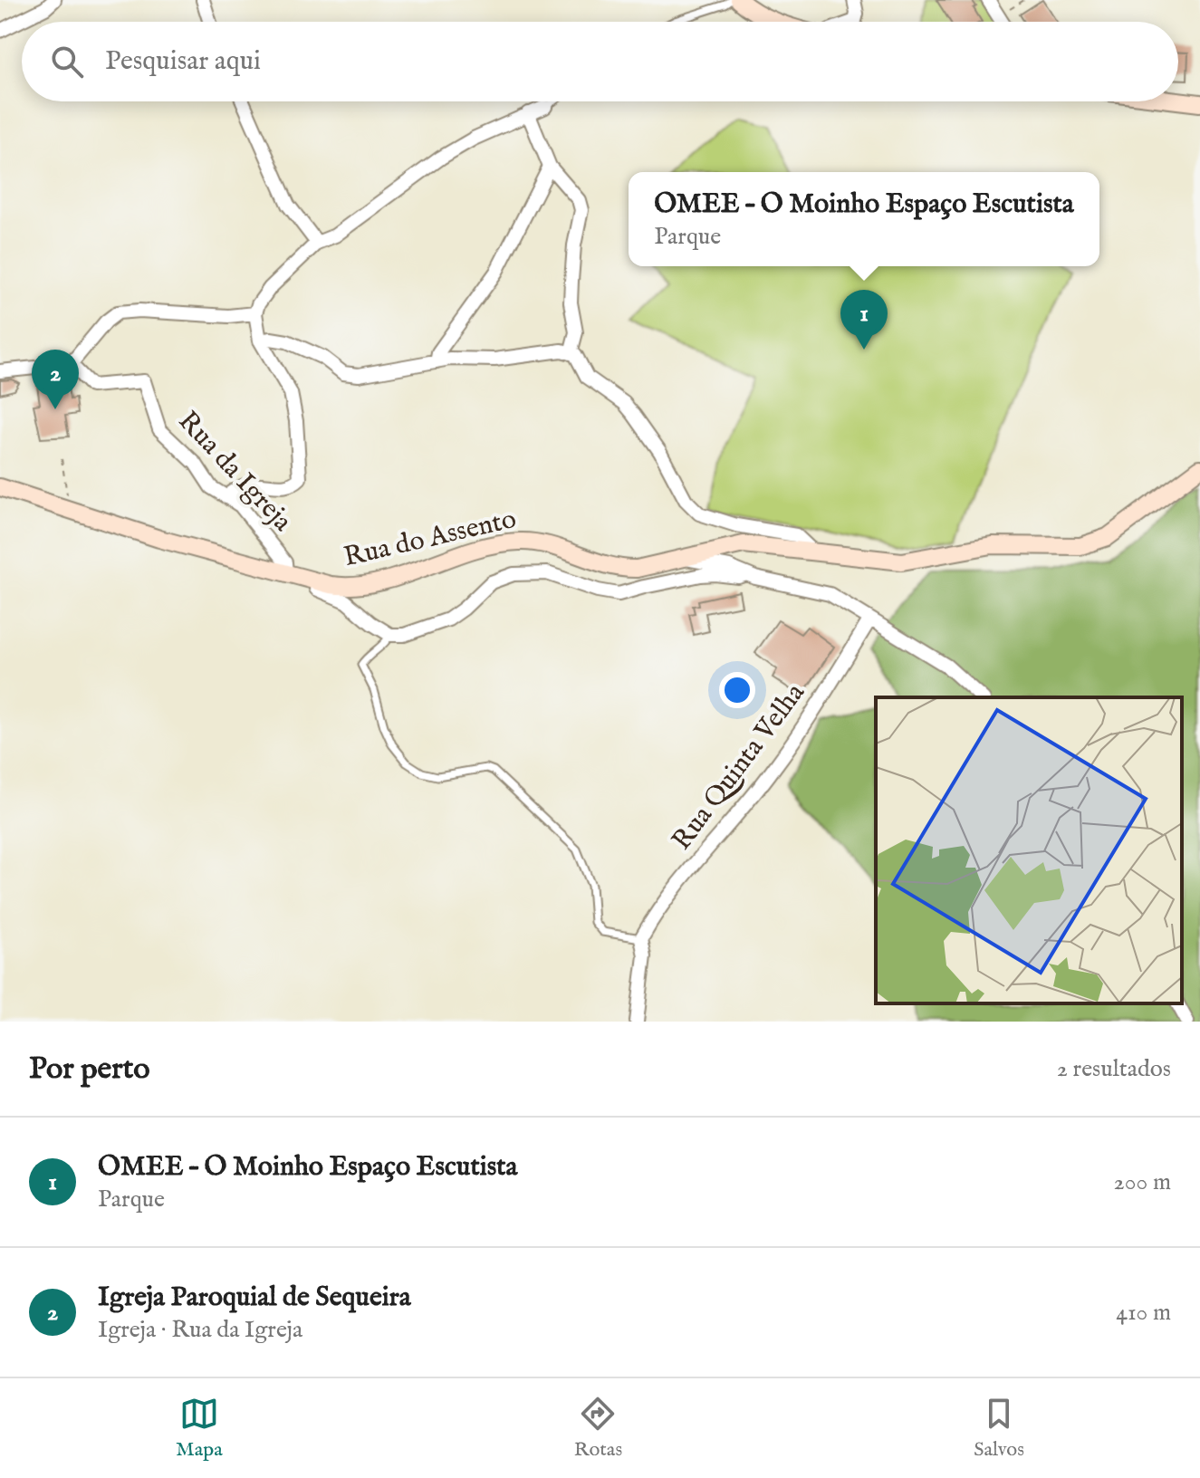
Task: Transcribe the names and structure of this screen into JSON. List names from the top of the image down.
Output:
{
  "streets": {
    "street": ["Rua da Igreja", "Rua do Assento", "Rua Quinta Velha"]
  },
  "crossings": [
    ["Rua da Igreja", "Rua do Assento"]
  ],
  "page": {
    "search": "Pesquisar aqui",
    "popup": ["OMEE – O Moinho Espaço Escutista", "Parque"],
    "pins": ["1", "2"],
    "heading": ["Por perto", "2 resultados"],
    "list": [
      {
        "mark": "1",
        "name": "OMEE – O Moinho Espaço Escutista",
        "note": "Parque",
        "value": "200 m"
      },
      {
        "mark": "2",
        "name": "Igreja Paroquial de Sequeira",
        "note": "Igreja · Rua da Igreja",
        "value": "410 m"
      }
    ],
    "nav": ["Mapa", "Rotas", "Salvos"]
  }
}
